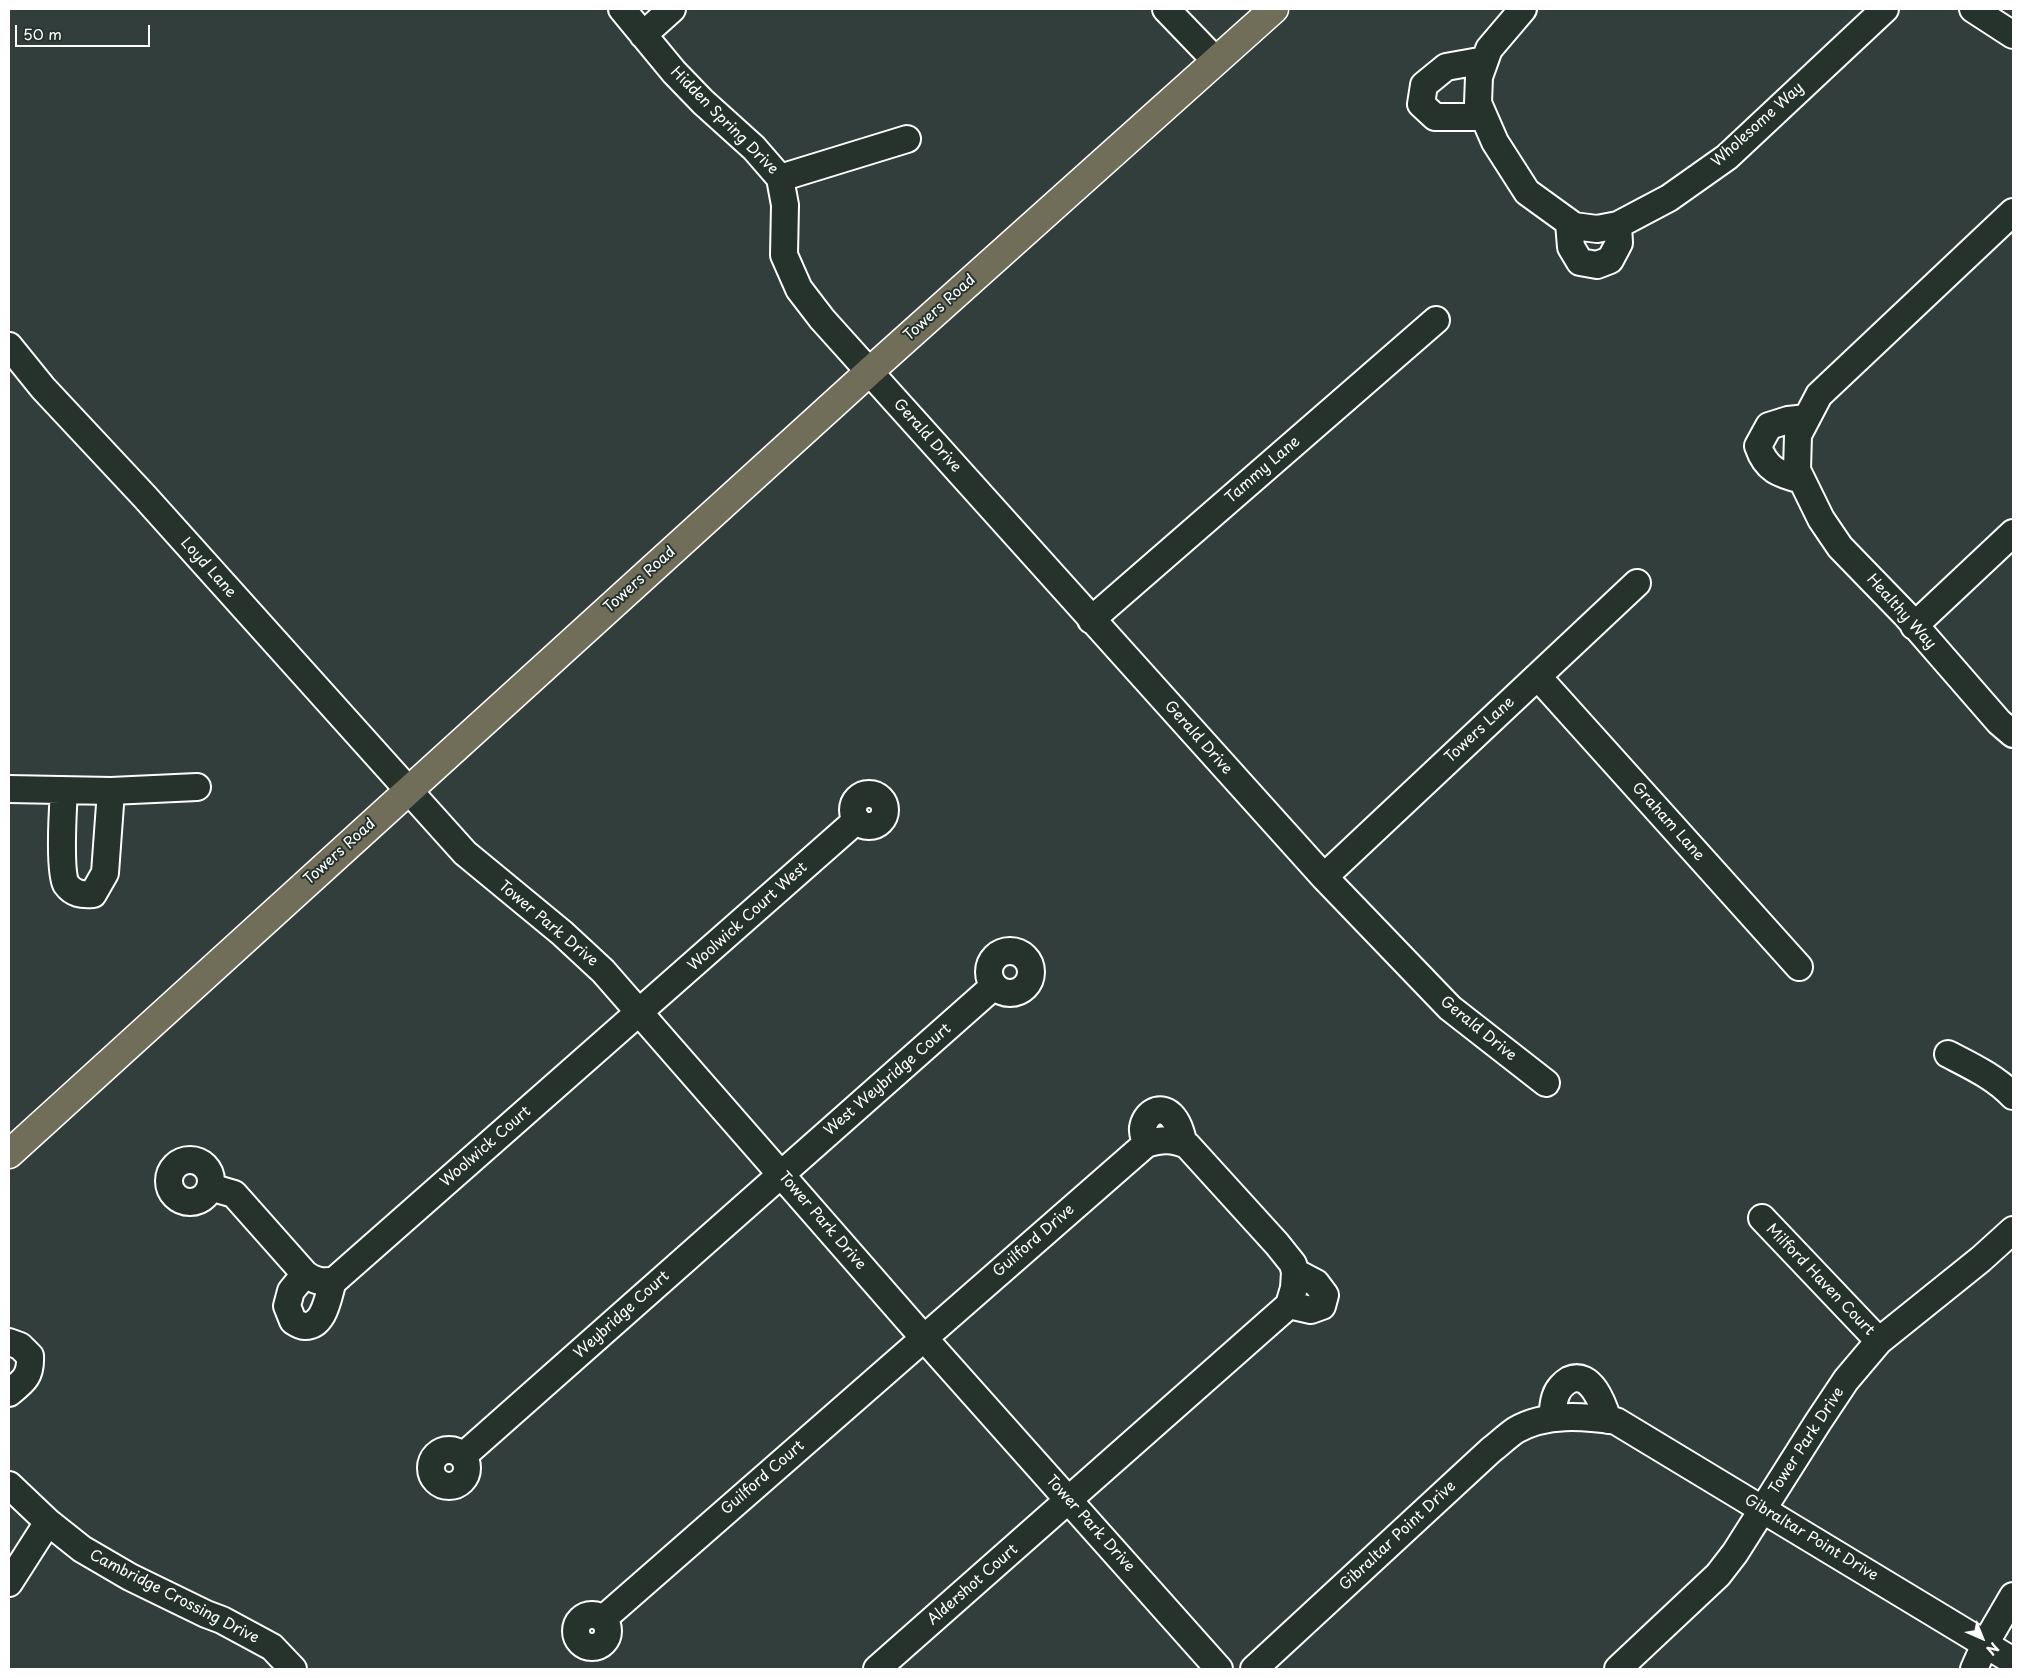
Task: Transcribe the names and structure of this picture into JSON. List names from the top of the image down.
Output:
{
  "streets": {
    "main road": ["Towers Road"],
    "street": [
      "Hidden Spring Drive",
      "Wholesome Way",
      "Gerald Drive",
      "Tammy Lane",
      "Loyd Lane",
      "Healthy Way",
      "Towers Lane",
      "Graham Lane",
      "Woolwick Court West",
      "Tower Park Drive",
      "West Weybridge Court",
      "Woolwick Court",
      "Guilford Drive",
      "Milford Haven Court",
      "Weybridge Court",
      "Guilford Court",
      "Gibraltar Point Drive",
      "Aldershot Court",
      "Cambridge Crossing Drive"
    ]
  },
  "crossings": [
    ["Hidden Spring Drive", "Towers Road"],
    ["Hidden Spring Drive", "Gerald Drive"],
    ["Towers Road", "Gerald Drive"],
    ["Towers Road", "Loyd Lane"],
    ["Towers Road", "Tower Park Drive"],
    ["Gerald Drive", "Tammy Lane"],
    ["Gerald Drive", "Towers Lane"],
    ["Loyd Lane", "Tower Park Drive"],
    ["Towers Lane", "Graham Lane"],
    ["Woolwick Court West", "Tower Park Drive"],
    ["Woolwick Court West", "Woolwick Court"],
    ["Tower Park Drive", "West Weybridge Court"],
    ["Tower Park Drive", "Woolwick Court"],
    ["Tower Park Drive", "Guilford Drive"],
    ["Tower Park Drive", "Milford Haven Court"],
    ["Tower Park Drive", "Weybridge Court"],
    ["Tower Park Drive", "Guilford Court"],
    ["Tower Park Drive", "Gibraltar Point Drive"],
    ["Tower Park Drive", "Aldershot Court"],
    ["West Weybridge Court", "Weybridge Court"],
    ["Guilford Drive", "Guilford Court"],
    ["Guilford Drive", "Aldershot Court"]
  ],
  "scale_bar": "50 m",
  "north": "bottom right"
}
